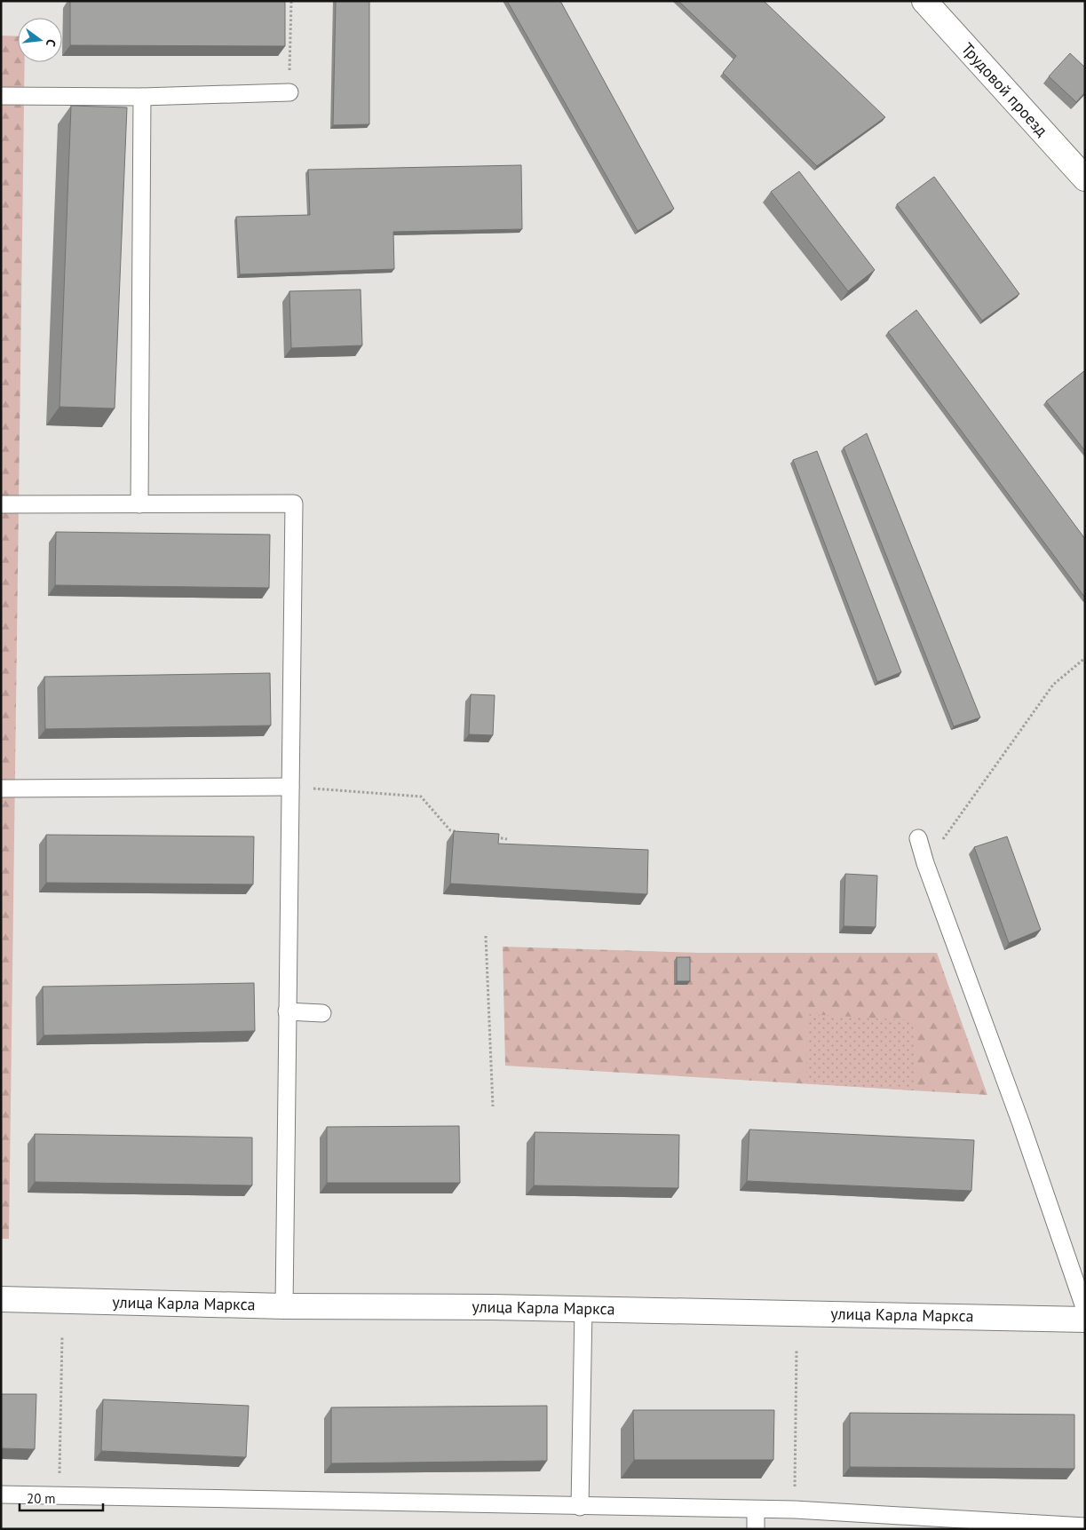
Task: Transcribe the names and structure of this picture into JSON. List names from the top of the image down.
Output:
{
  "streets": {
    "main road": ["Трудовой проезд", "улица Карла Маркса"]
  },
  "scale_bar": "20 m",
  "north": "right"
}
